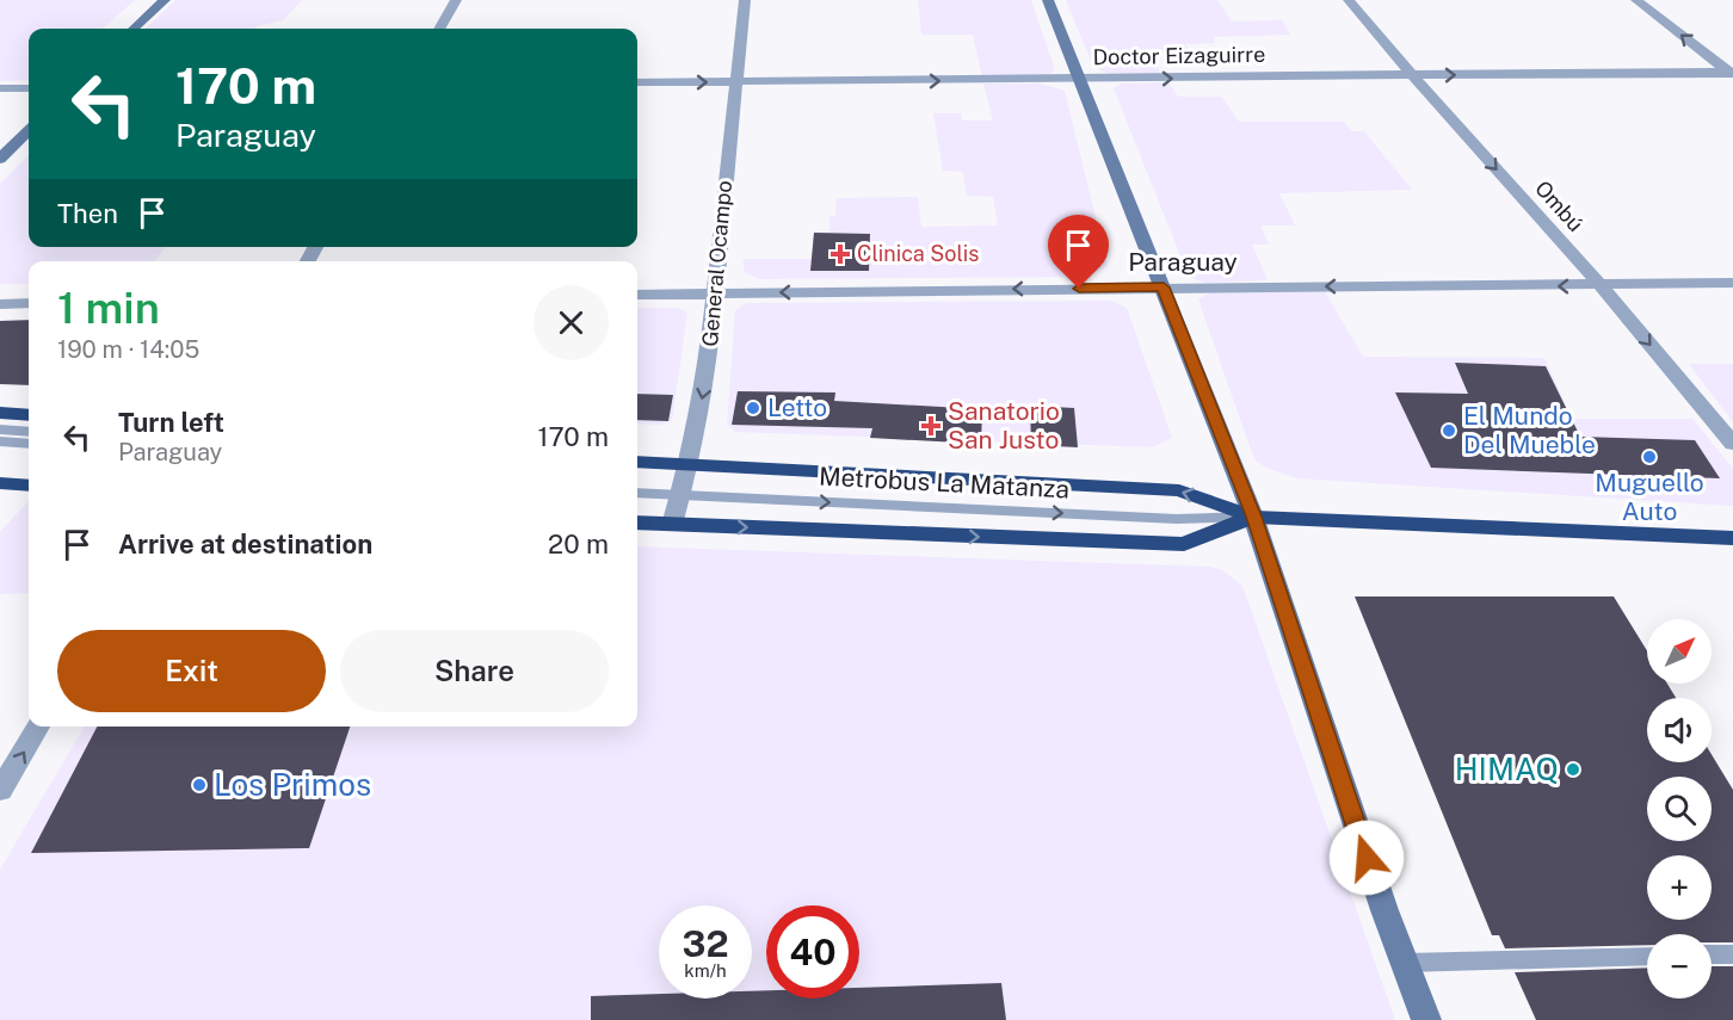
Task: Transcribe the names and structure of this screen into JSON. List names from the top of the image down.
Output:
{
  "streets": {
    "street": [
      "Doctor Eizaguirre",
      "Ombú",
      "Paraguay",
      "General Ocampo"
    ],
    "lane": ["Metrobus La Matanza"]
  },
  "crossings": [
    ["Doctor Eizaguirre", "Ombú"],
    ["Doctor Eizaguirre", "General Ocampo"],
    ["Ombú", "Paraguay"],
    ["Paraguay", "General Ocampo"],
    ["General Ocampo", "Metrobus La Matanza"]
  ],
  "one_way": [
    "Doctor Eizaguirre",
    "Ombú",
    "Paraguay",
    "Metrobus La Matanza"
  ],
  "places": {
    "health": ["Clinica Solis", "Sanatorio San Justo"],
    "other": [
      "Letto",
      "El Mundo Del Mueble",
      "Muguello Auto",
      "HIMAQ",
      "Los Primos"
    ]
  },
  "north": "top right",
  "page": {
    "turn": ["170 m", "Paraguay"],
    "then": "Then",
    "heading": ["1 min", "190 m · 14:05"],
    "list": [
      {
        "name": "Turn left",
        "note": "Paraguay",
        "value": "170 m"
      },
      {
        "name": "Arrive at destination",
        "value": "20 m"
      }
    ],
    "buttons": ["Exit", "Share"],
    "map_buttons": ["+", "−"],
    "speed": "32 km/h",
    "limit": "40"
  }
}
